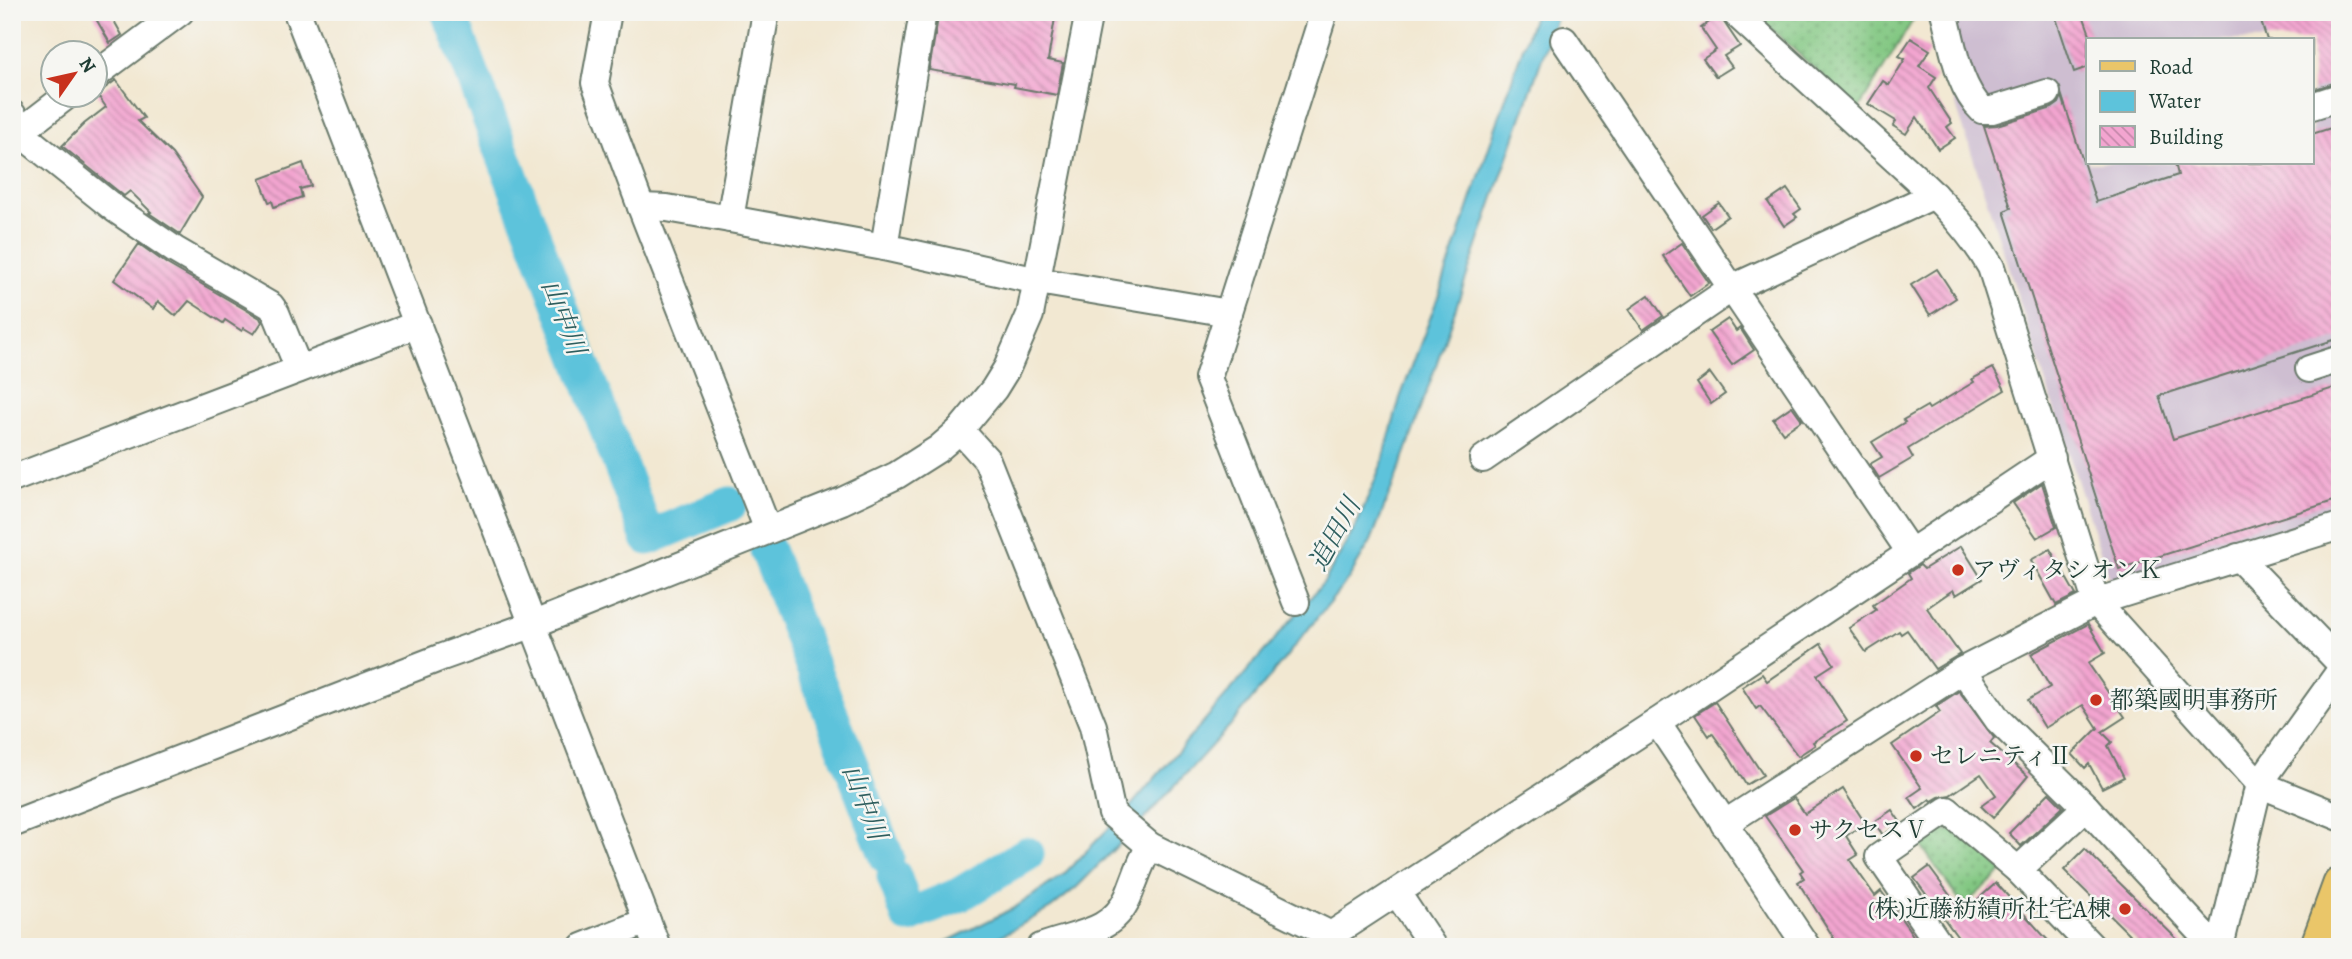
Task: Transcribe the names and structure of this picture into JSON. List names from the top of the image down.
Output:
{
  "water": ["山中川", "追田川"],
  "places": [
    "アヴィタシオンＫ",
    "都築國明事務所",
    "セレニティⅡ",
    "サクセスⅤ",
    "(株)近藤紡績所社宅A棟"
  ],
  "legend": ["Road", "Water", "Building"],
  "north": "top right"
}
